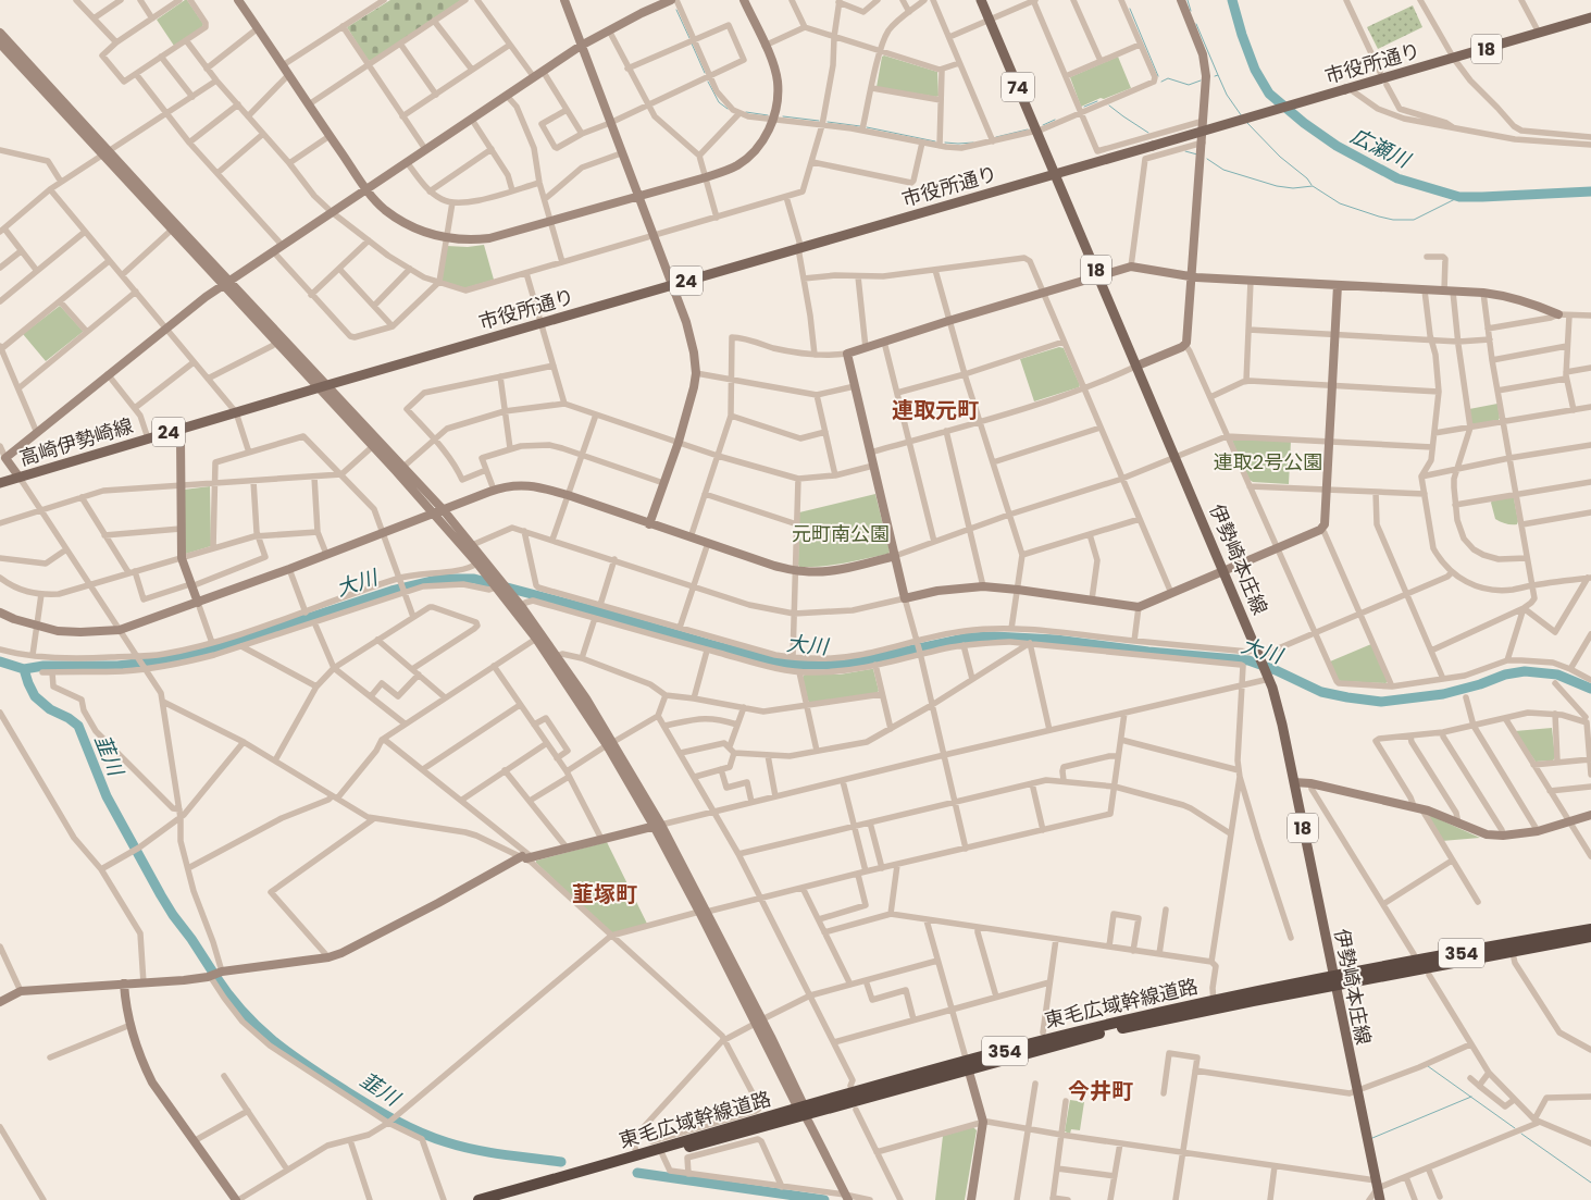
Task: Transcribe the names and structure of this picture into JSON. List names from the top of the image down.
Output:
{
  "streets": {
    "highway": ["354", "東毛広域幹線道路"],
    "main road": [
      "18",
      "市役所通り",
      "74",
      "24",
      "高崎伊勢崎線",
      "伊勢崎本庄線"
    ]
  },
  "crossings": [
    ["市役所通り", "74"],
    ["市役所通り", "高崎伊勢崎線"],
    ["市役所通り", "伊勢崎本庄線"],
    ["74", "伊勢崎本庄線"],
    ["伊勢崎本庄線", "東毛広域幹線道路"]
  ],
  "districts": ["連取元町", "韮塚町", "今井町"],
  "water": ["広瀬川", "大川", "韮川"],
  "parks": ["連取2号公園", "元町南公園"]
}
